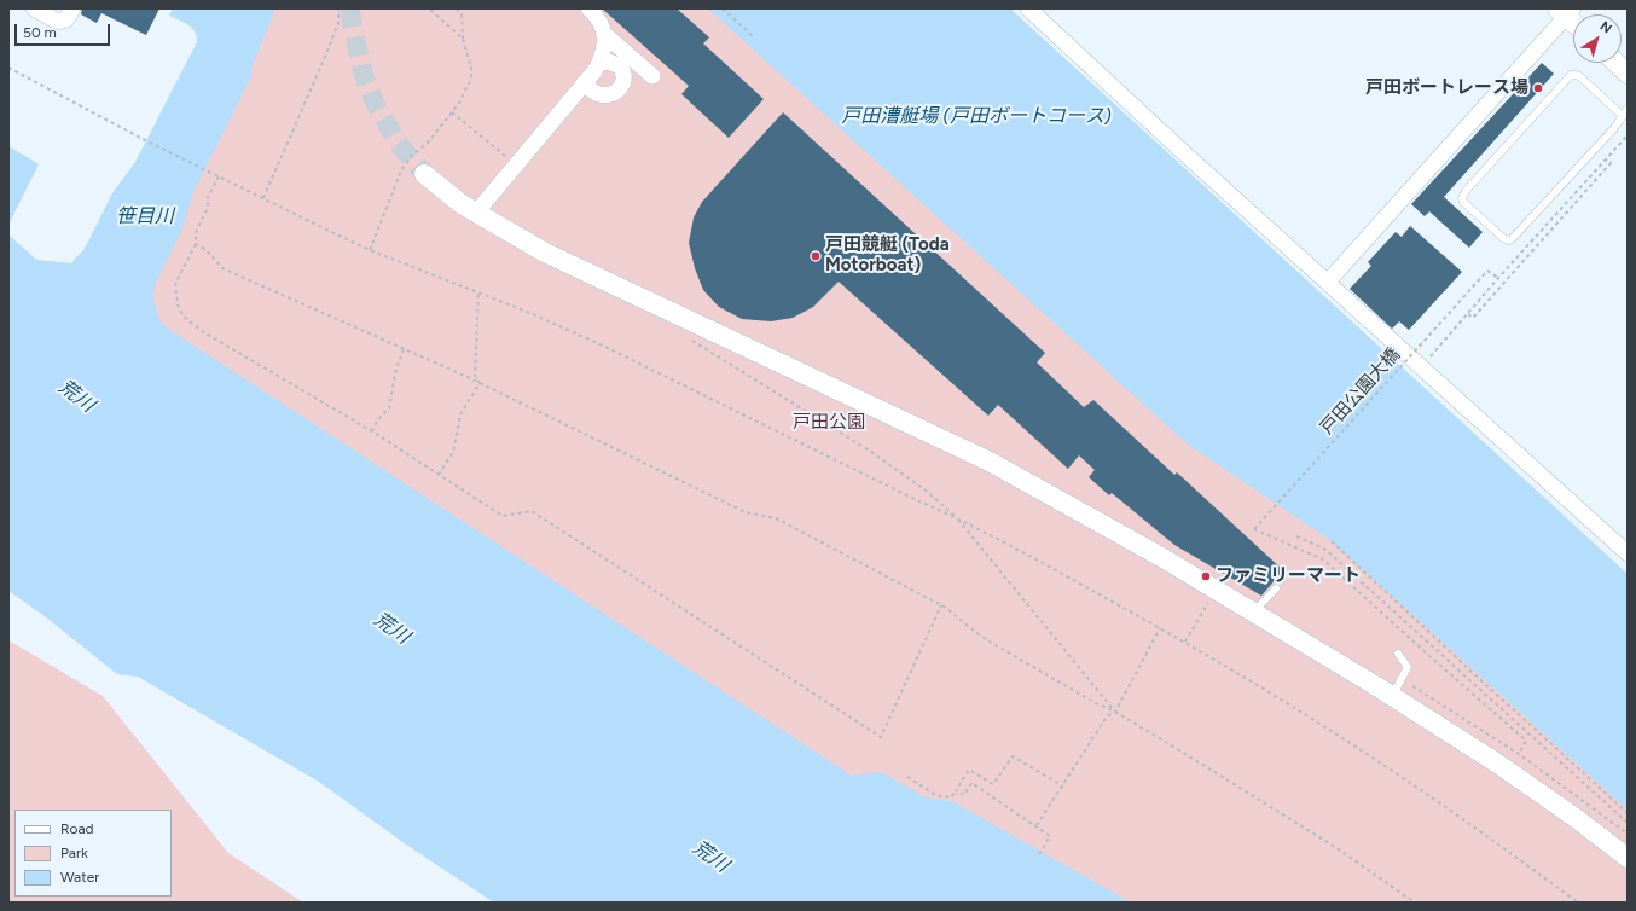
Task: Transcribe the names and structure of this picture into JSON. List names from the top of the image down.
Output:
{
  "streets": {
    "path": ["戸田公園大橋"]
  },
  "water": ["戸田漕艇場 (戸田ボートコース)", "笹目川", "荒川"],
  "parks": ["戸田公園"],
  "places": ["戸田ボートレース場", "戸田競艇 (Toda Motorboat)", "ファミリーマート"],
  "legend": ["Road", "Park", "Water"],
  "scale_bar": "50 m",
  "north": "top right"
}
